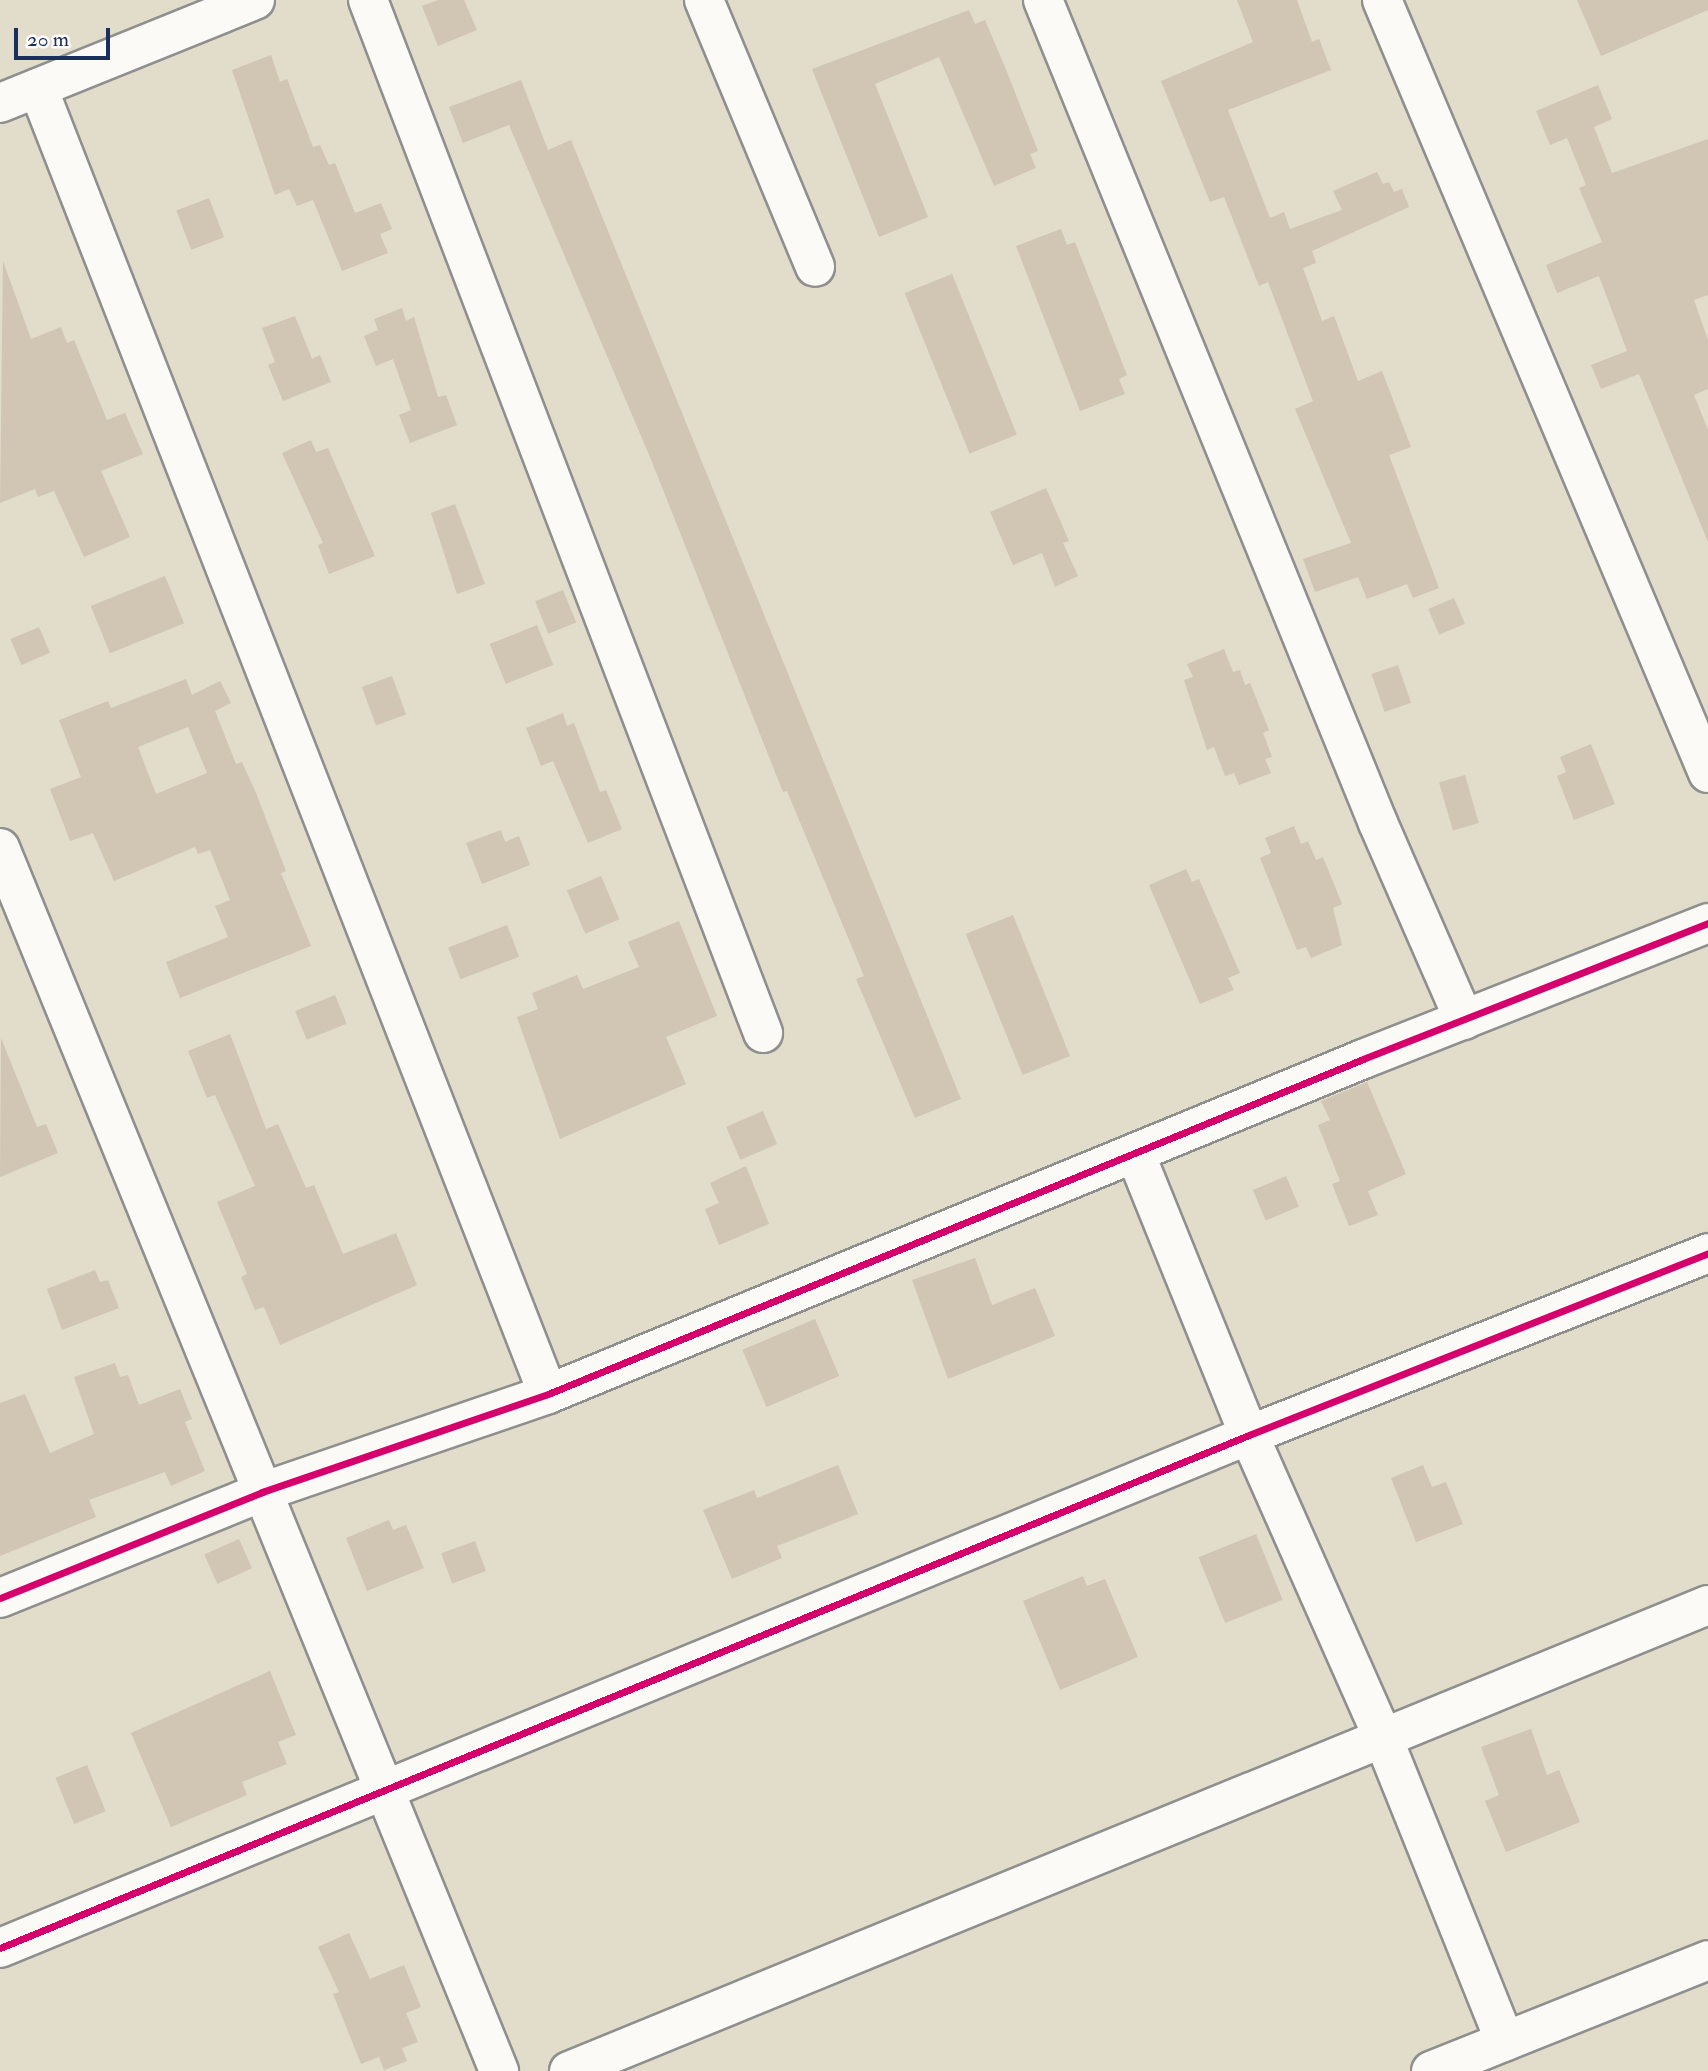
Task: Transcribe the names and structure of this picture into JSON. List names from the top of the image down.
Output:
{
  "scale_bar": "20 m"
}
